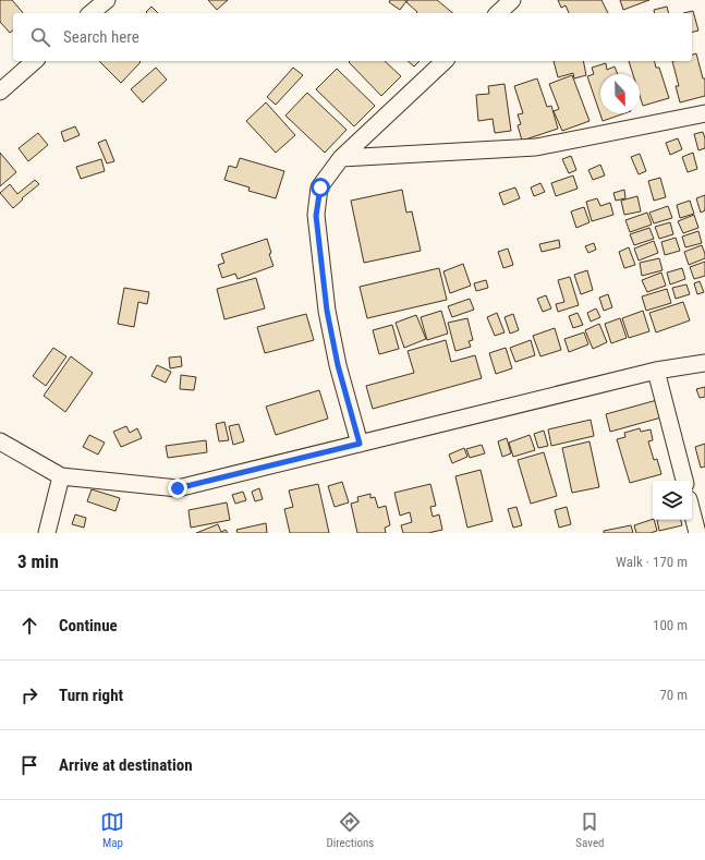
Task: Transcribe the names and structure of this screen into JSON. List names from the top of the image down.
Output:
{
  "north": "bottom",
  "page": {
    "search": "Search here",
    "heading": ["3 min", "Walk · 170 m"],
    "list": [
      ["Continue", "100 m"],
      ["Turn right", "70 m"],
      "Arrive at destination"
    ],
    "nav": ["Map", "Directions", "Saved"]
  }
}
